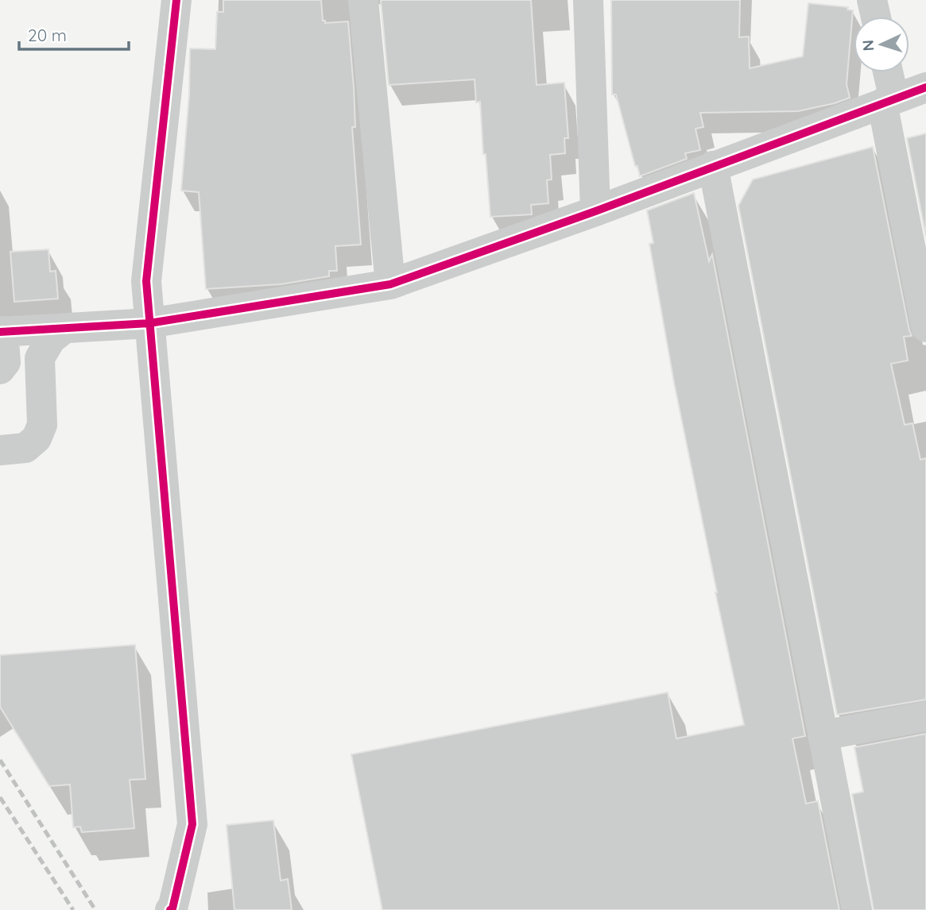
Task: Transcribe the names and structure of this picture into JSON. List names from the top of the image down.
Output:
{
  "scale_bar": "20 m",
  "north": "left"
}
